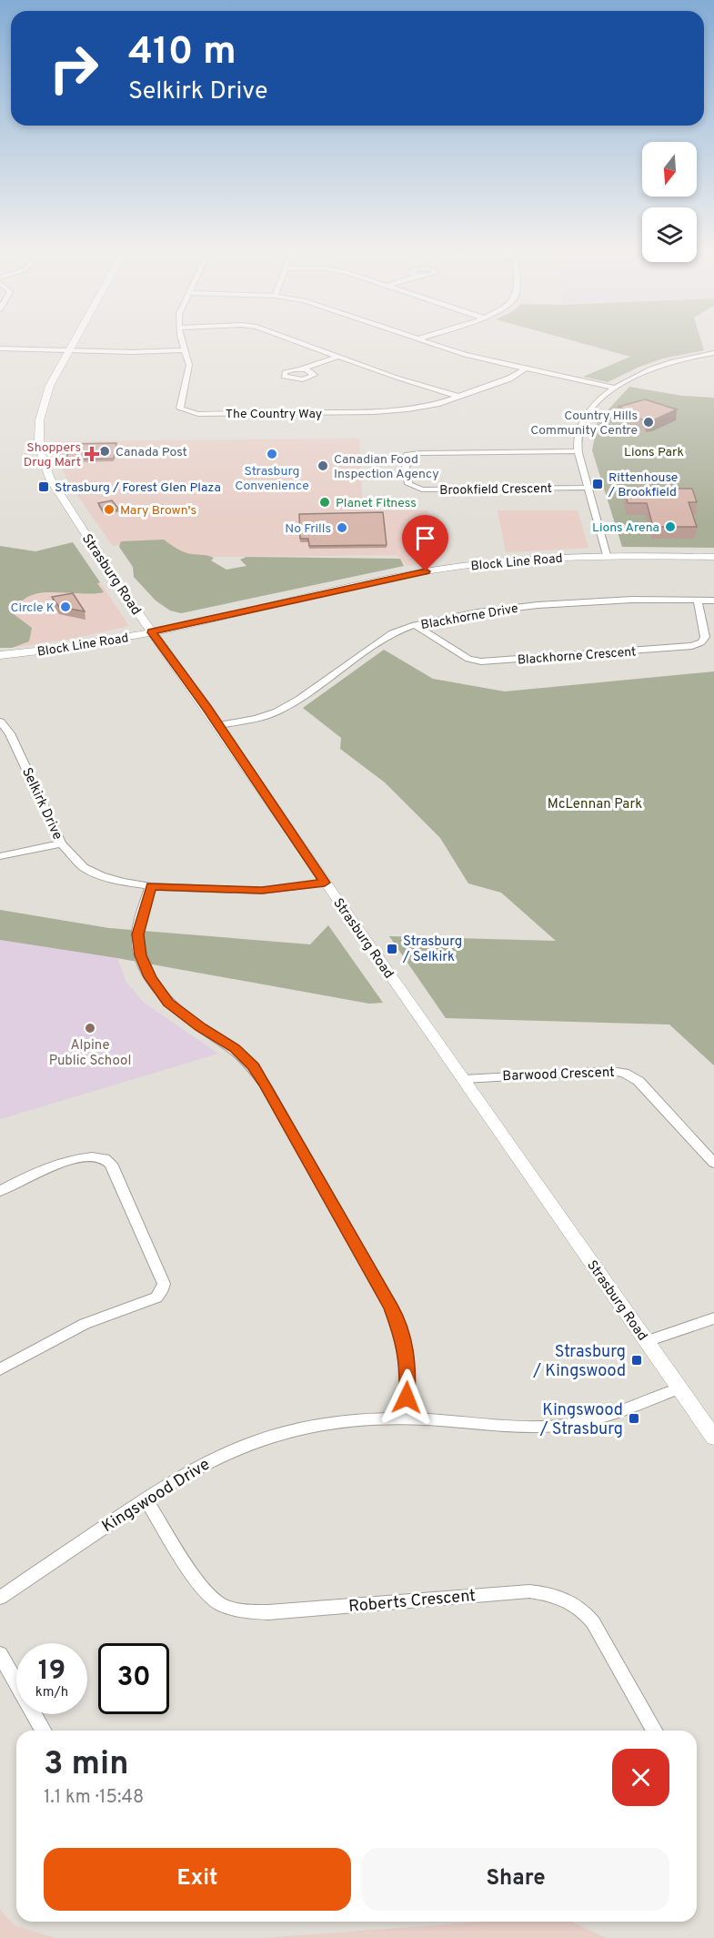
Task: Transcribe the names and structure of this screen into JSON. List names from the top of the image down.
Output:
{
  "streets": {
    "street": [
      "The Country Way",
      "Brookfield Crescent",
      "Block Line Road",
      "Strasburg Road",
      "Blackhorne Drive",
      "Blackhorne Crescent",
      "Selkirk Drive",
      "Barwood Crescent",
      "Kingswood Drive",
      "Roberts Crescent"
    ]
  },
  "crossings": [
    ["Block Line Road", "Strasburg Road"],
    ["Strasburg Road", "Blackhorne Drive"],
    ["Strasburg Road", "Selkirk Drive"],
    ["Strasburg Road", "Barwood Crescent"],
    ["Strasburg Road", "Kingswood Drive"],
    ["Blackhorne Drive", "Blackhorne Crescent"],
    ["Kingswood Drive", "Roberts Crescent"]
  ],
  "parks": ["Lions Park", "McLennan Park"],
  "places": {
    "other": [
      "Country Hills Community Centre",
      "Canada Post",
      "Strasburg Convenience",
      "Canadian Food Inspection Agency",
      "Planet Fitness",
      "Mary Brown's",
      "Lions Arena",
      "No Frills",
      "Circle K",
      "Alpine Public School"
    ],
    "health": ["Shoppers Drug Mart"],
    "transit": [
      "Rittenhouse / Brookfield",
      "Strasburg / Forest Glen Plaza",
      "Strasburg / Selkirk",
      "Strasburg / Kingswood",
      "Kingswood / Strasburg"
    ]
  },
  "north": "bottom",
  "page": {
    "turn": ["410 m", "Selkirk Drive"],
    "speed": "19 km/h",
    "limit": "30",
    "heading": ["3 min", "1.1 km · 15:48"],
    "buttons": ["Exit", "Share"]
  }
}
